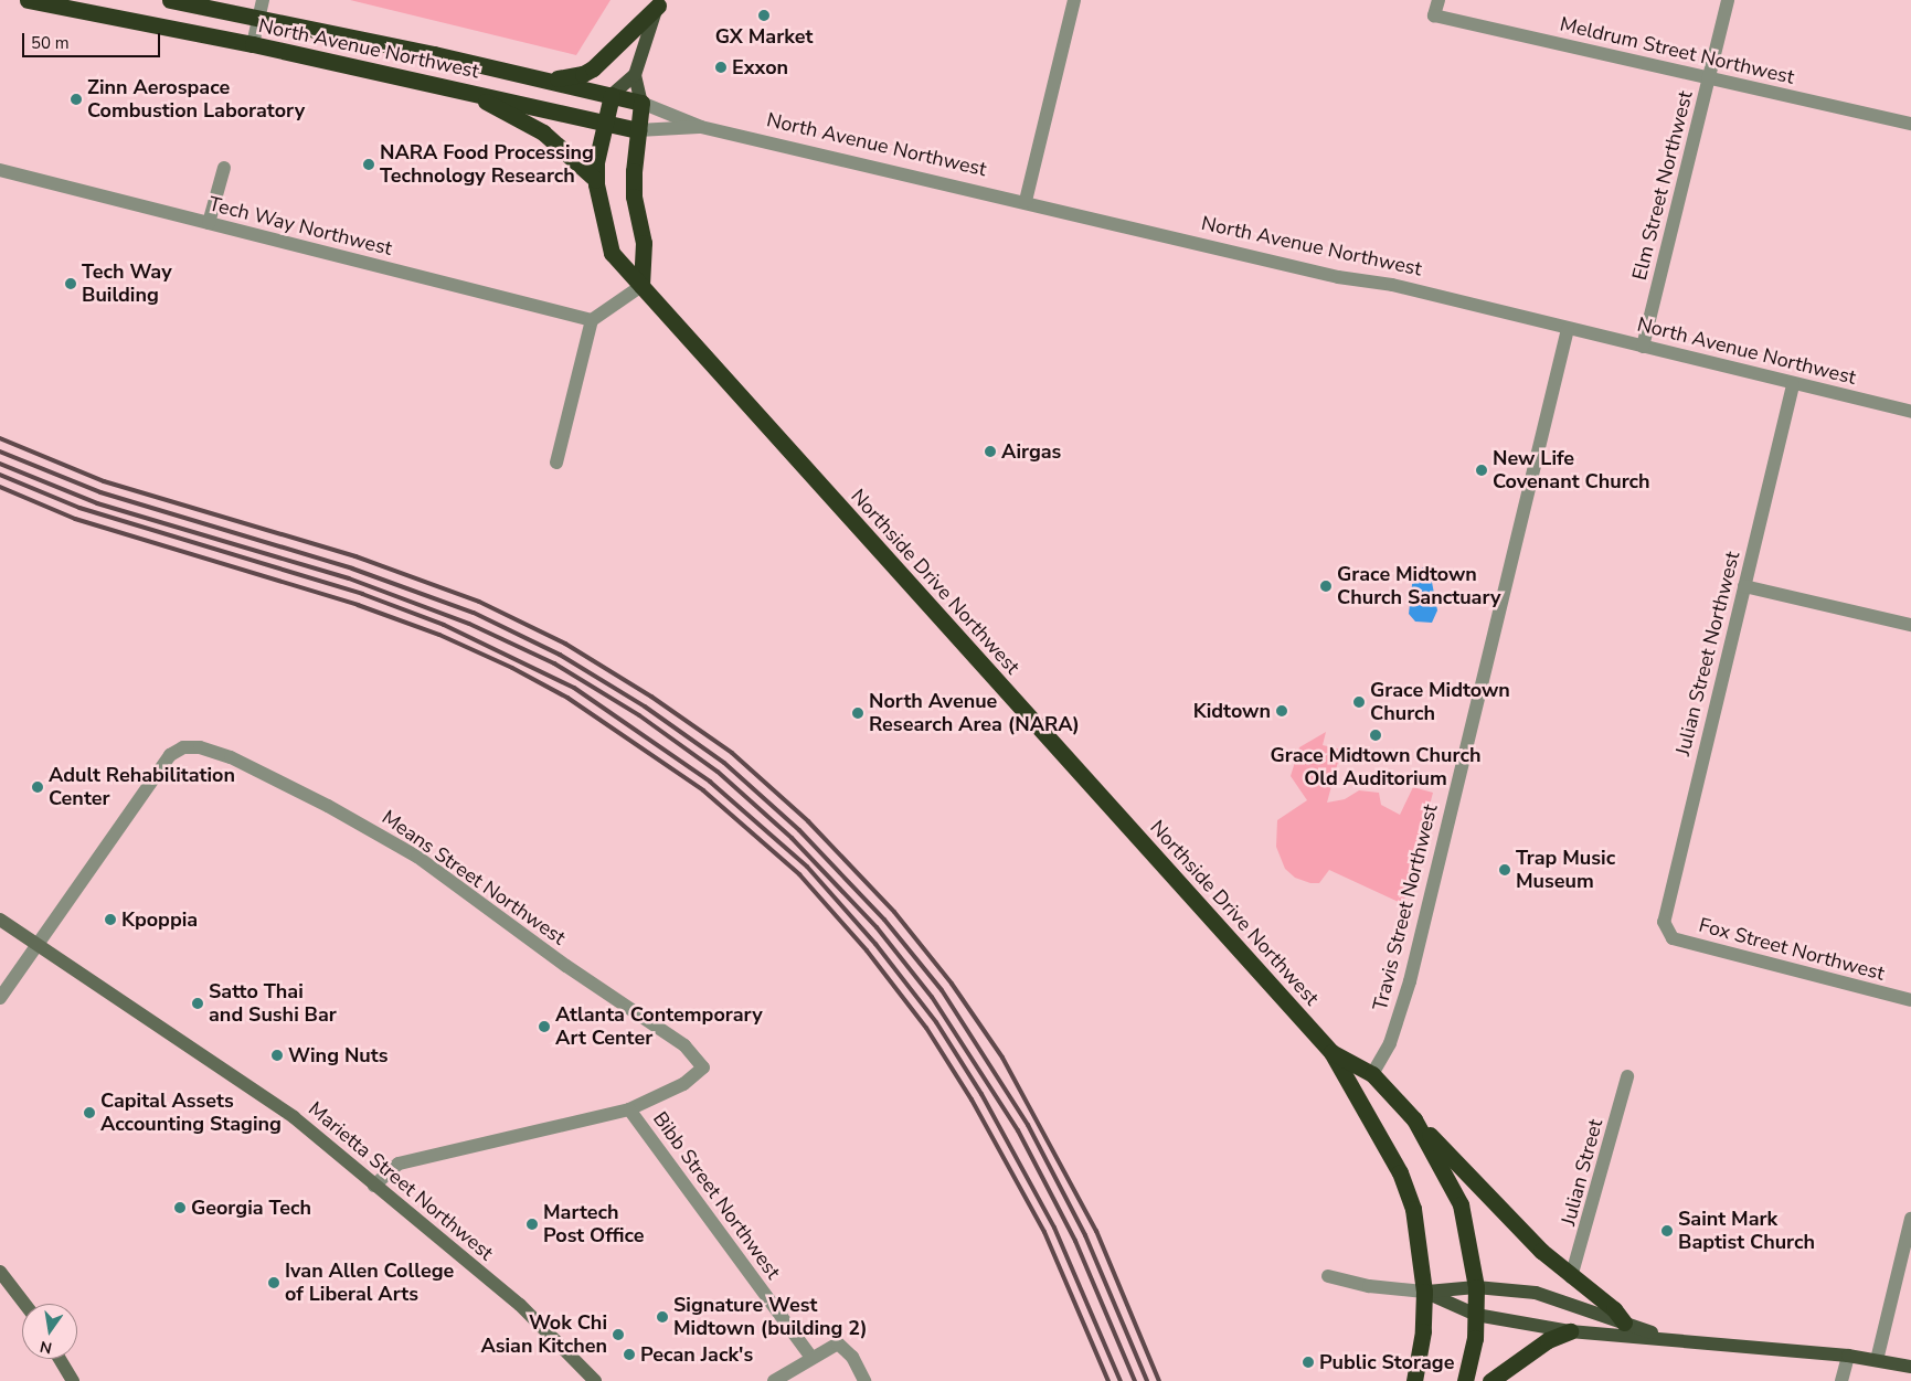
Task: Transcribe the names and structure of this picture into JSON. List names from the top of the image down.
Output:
{
  "streets": {
    "highway": ["North Avenue Northwest", "Northside Drive Northwest"],
    "main road": ["Marietta Street Northwest"],
    "street": [
      "Meldrum Street Northwest",
      "Elm Street Northwest",
      "Tech Way Northwest",
      "Julian Street Northwest",
      "Means Street Northwest",
      "Travis Street Northwest",
      "Fox Street Northwest",
      "Julian Street",
      "Bibb Street Northwest"
    ]
  },
  "crossings": [
    ["North Avenue Northwest", "Elm Street Northwest"],
    ["North Avenue Northwest", "Northside Drive Northwest"],
    ["North Avenue Northwest", "Julian Street Northwest"],
    ["North Avenue Northwest", "Travis Street Northwest"],
    ["Meldrum Street Northwest", "Elm Street Northwest"],
    ["Northside Drive Northwest", "Travis Street Northwest"],
    ["Julian Street Northwest", "Fox Street Northwest"],
    ["Means Street Northwest", "Marietta Street Northwest"],
    ["Means Street Northwest", "Bibb Street Northwest"]
  ],
  "places": [
    "GX Market",
    "Exxon",
    "Zinn Aerospace Combustion Laboratory",
    "NARA Food Processing Technology Research",
    "Tech Way Building",
    "Airgas",
    "New Life Covenant Church",
    "Grace Midtown Church Sanctuary",
    "Grace Midtown Church",
    "Kidtown",
    "North Avenue Research Area (NARA)",
    "Grace Midtown Church Old Auditorium",
    "Adult Rehabilitation Center",
    "Trap Music Museum",
    "Kpoppia",
    "Satto Thai and Sushi Bar",
    "Atlanta Contemporary Art Center",
    "Wing Nuts",
    "Capital Assets Accounting Staging",
    "Georgia Tech",
    "Martech Post Office",
    "Saint Mark Baptist Church",
    "Ivan Allen College of Liberal Arts",
    "Signature West Midtown (building 2)",
    "Wok Chi Asian Kitchen",
    "Pecan Jack's",
    "Public Storage"
  ],
  "scale_bar": "50 m",
  "north": "bottom"
}
